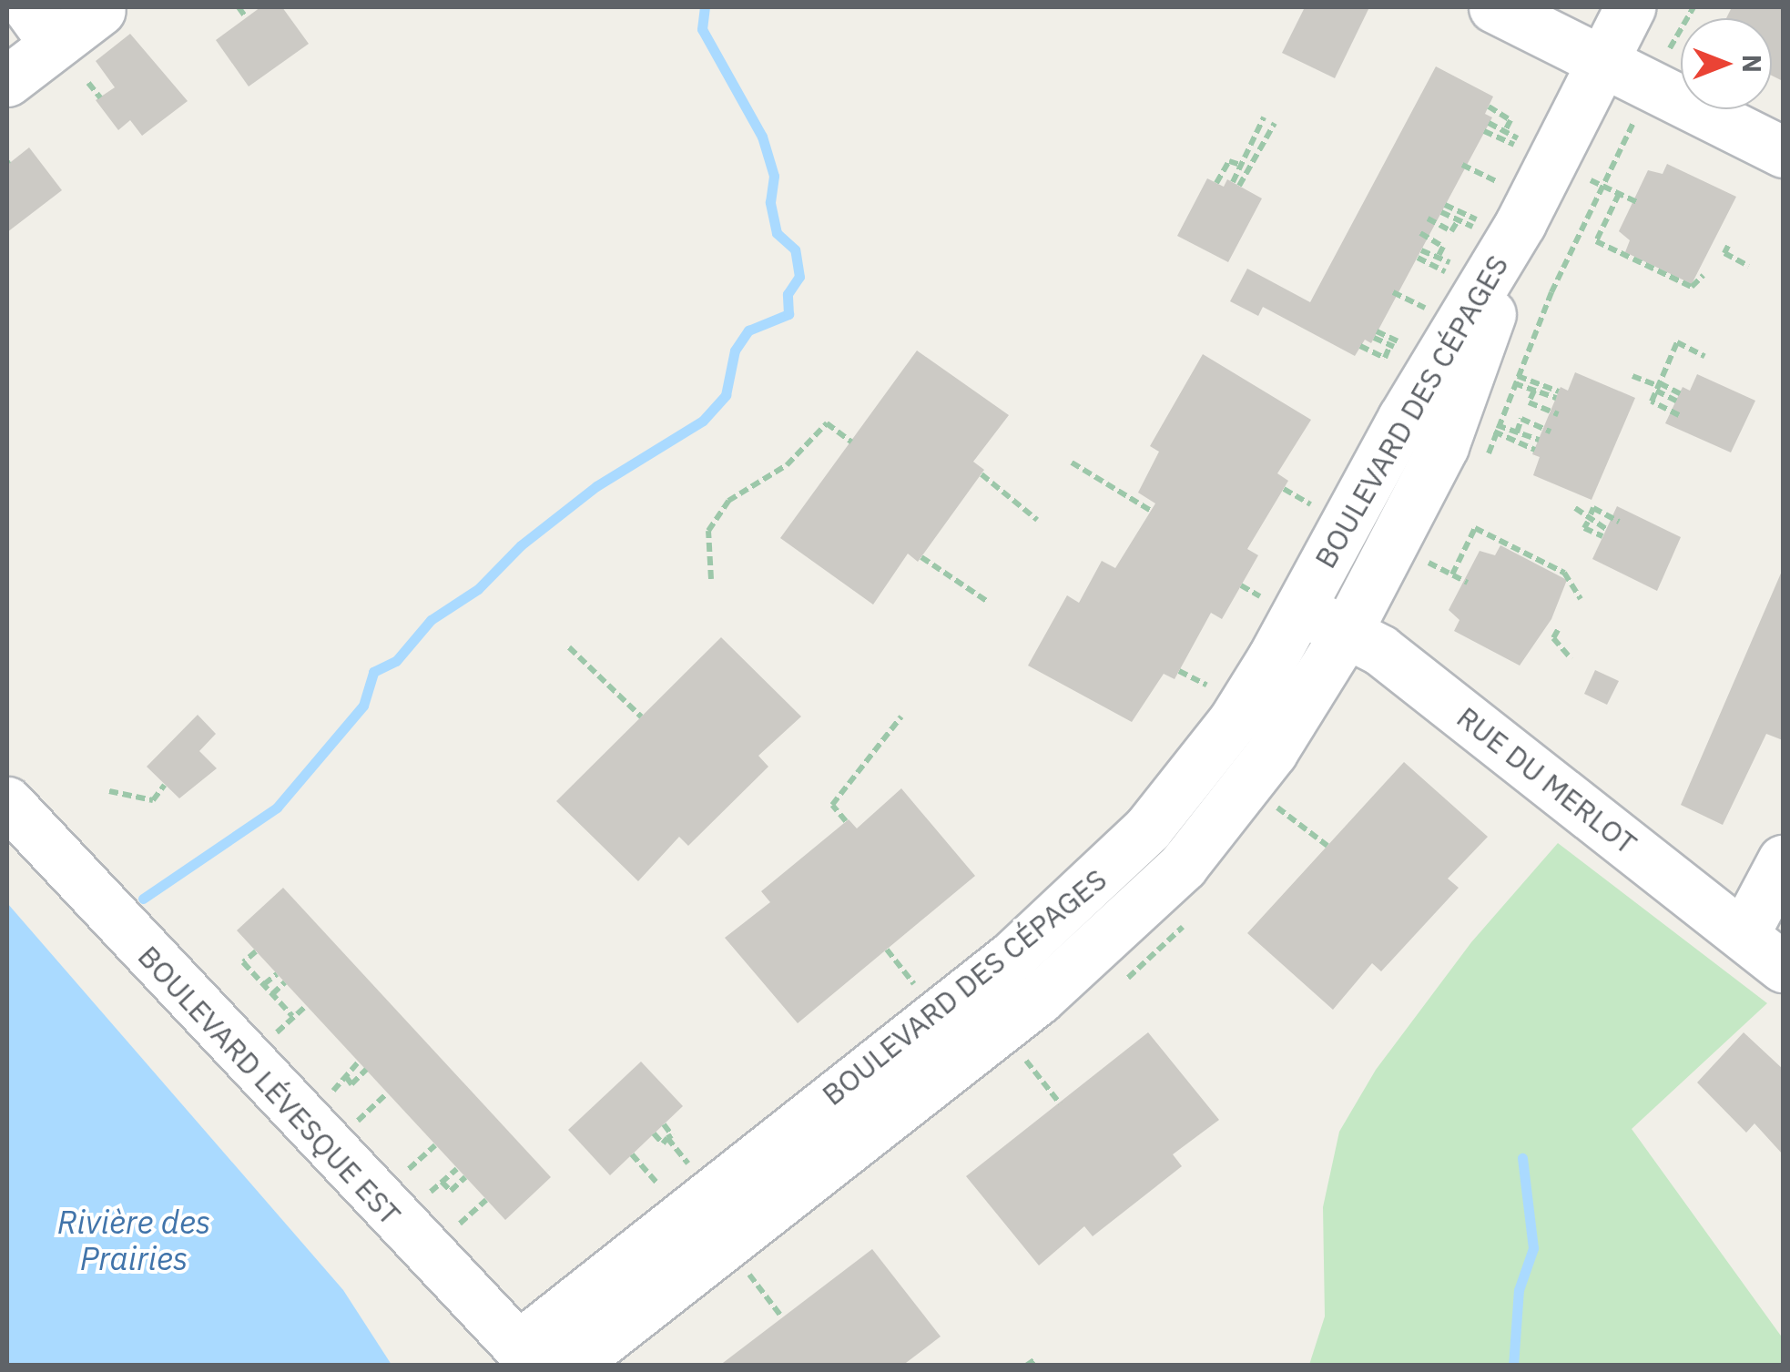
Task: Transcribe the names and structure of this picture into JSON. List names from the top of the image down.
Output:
{
  "streets": {
    "street": ["BOULEVARD DES CÉPAGES", "RUE DU MERLOT", "BOULEVARD LÉVESQUE EST"]
  },
  "crossings": [
    ["BOULEVARD DES CÉPAGES", "RUE DU MERLOT"],
    ["BOULEVARD DES CÉPAGES", "BOULEVARD LÉVESQUE EST"]
  ],
  "water": ["Rivière des Prairies"],
  "north": "right"
}
